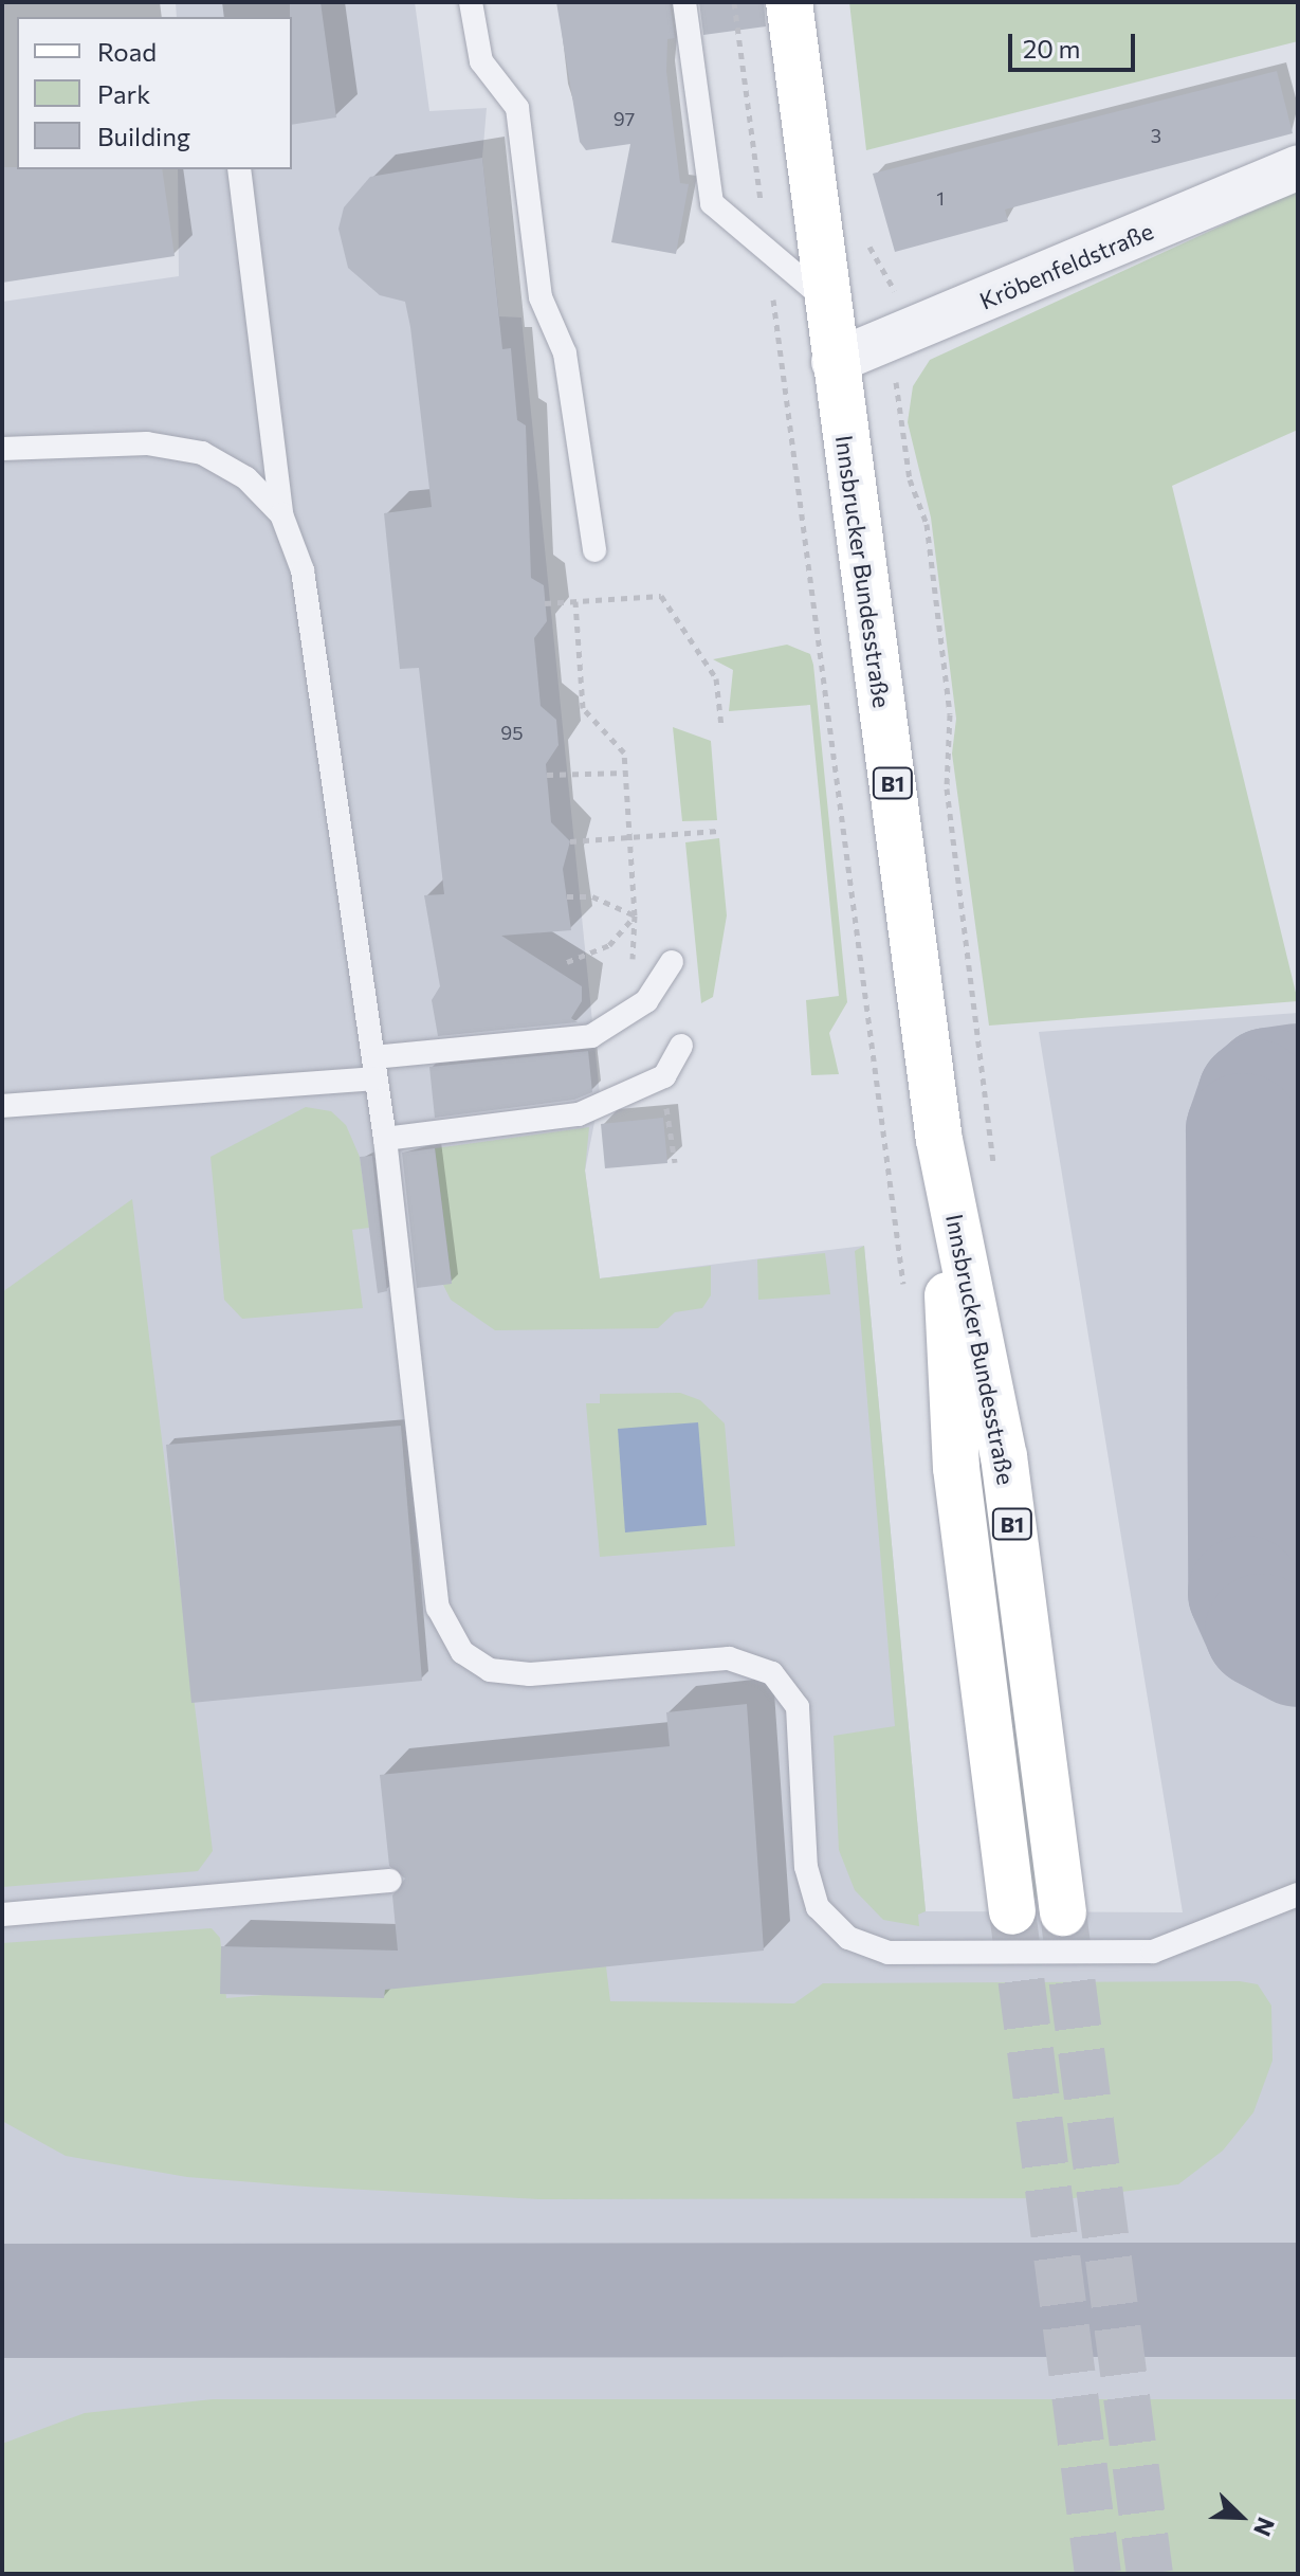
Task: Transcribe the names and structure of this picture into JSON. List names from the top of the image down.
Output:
{
  "streets": {
    "main road": ["Innsbrucker Bundesstraße", "B1"],
    "street": ["Kröbenfeldstraße"]
  },
  "crossings": [
    ["Kröbenfeldstraße", "Innsbrucker Bundesstraße"]
  ],
  "house_numbers": [
    "97",
    "3",
    "1",
    "95"
  ],
  "legend": ["Road", "Park", "Building"],
  "scale_bar": "20 m",
  "north": "bottom right"
}
